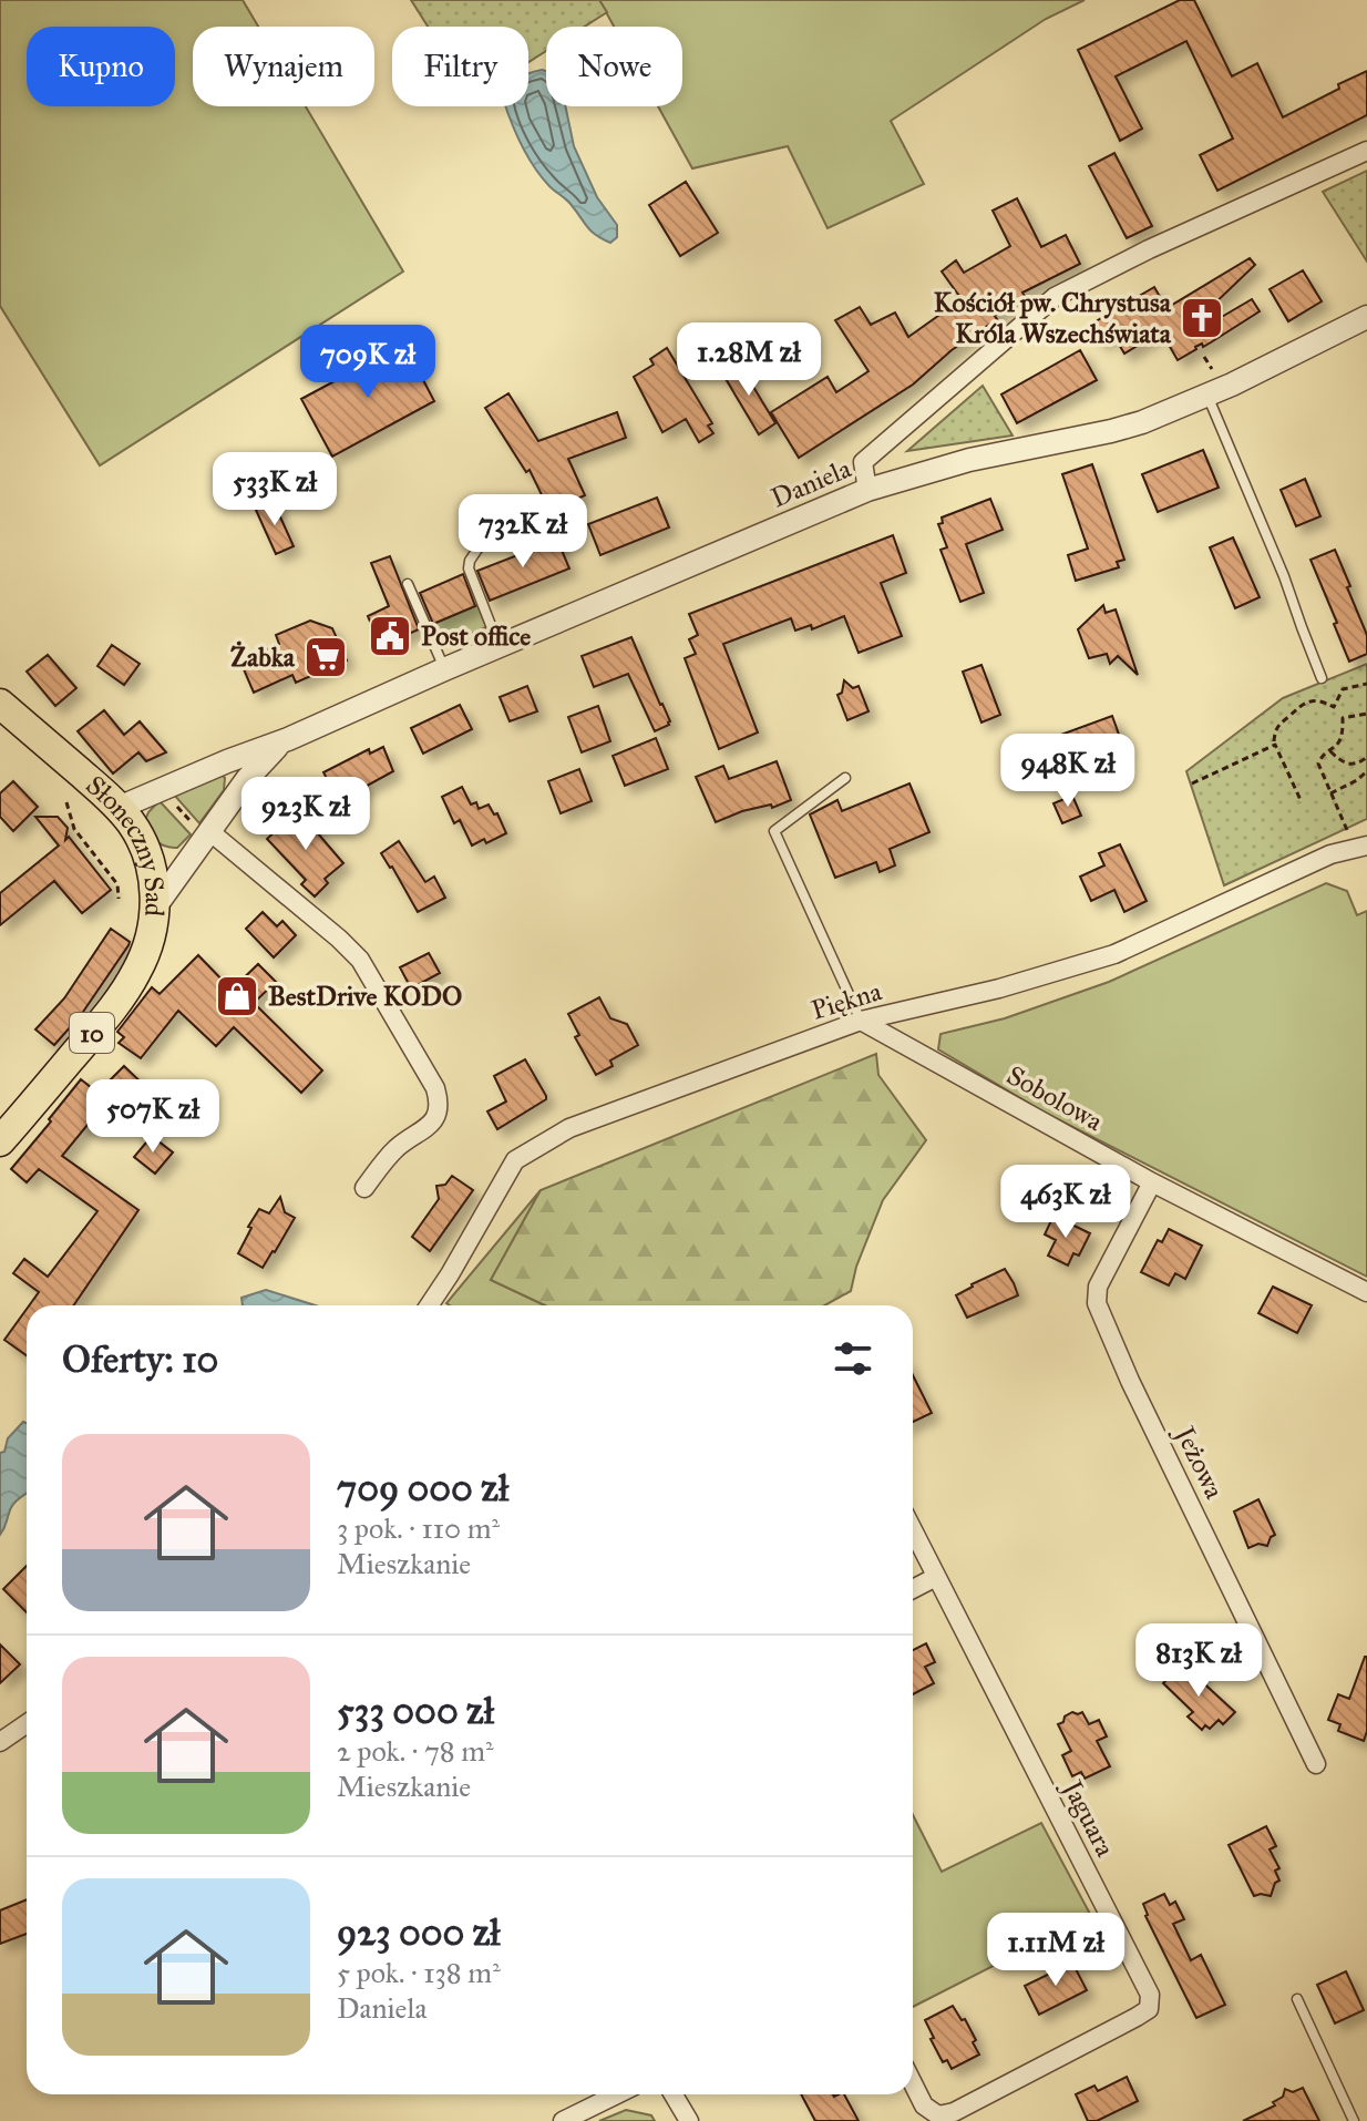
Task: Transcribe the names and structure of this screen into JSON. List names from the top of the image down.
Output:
{
  "streets": {
    "main road": ["Słoneczny Sad", "10"],
    "street": [
      "Daniela",
      "Piękna",
      "Sobolowa",
      "Jeżowa",
      "Jaguara"
    ]
  },
  "crossings": [
    ["Daniela", "Słoneczny Sad"],
    ["Piękna", "Sobolowa"],
    ["Sobolowa", "Jeżowa"]
  ],
  "places": {
    "church": ["Kościół pw. Chrystusa Króla Wszechświata"],
    "public building": ["Post office"],
    "supermarket": ["Żabka"],
    "shop": ["BestDrive KODO"]
  },
  "page": {
    "chip": [
      "Kupno",
      "Wynajem",
      "Filtry",
      "Nowe"
    ],
    "price": [
      "1.28M zł",
      "709K zł",
      "533K zł",
      "732K zł",
      "948K zł",
      "923K zł",
      "507K zł",
      "463K zł",
      "813K zł",
      "1.11M zł"
    ],
    "heading": "Oferty: 10",
    "list": [
      {
        "name": "709 000 zł",
        "note": "3 pok. · 110 m² · Mieszkanie"
      },
      {
        "name": "533 000 zł",
        "note": "2 pok. · 78 m² · Mieszkanie"
      },
      {
        "name": "923 000 zł",
        "note": "5 pok. · 138 m² · Daniela"
      }
    ]
  }
}
